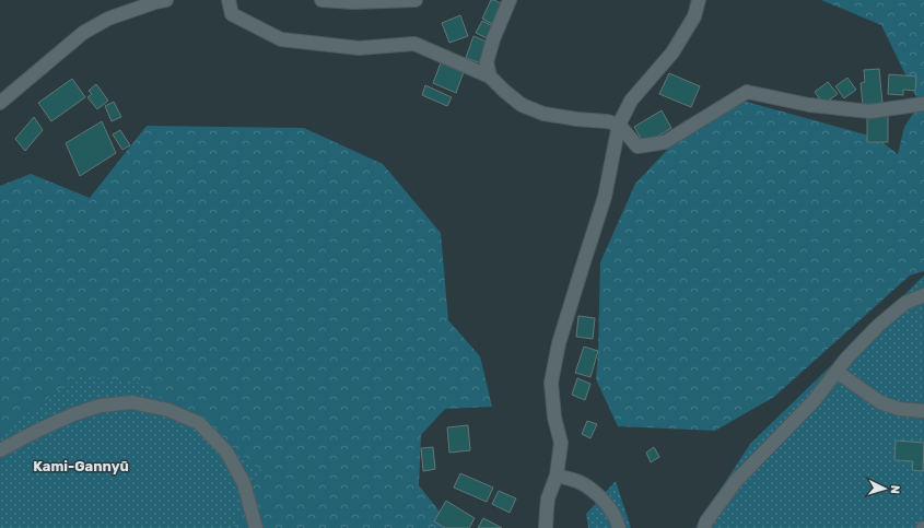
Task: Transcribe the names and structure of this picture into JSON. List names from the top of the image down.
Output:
{
  "districts": ["Kami-Gannyū"],
  "north": "right"
}
